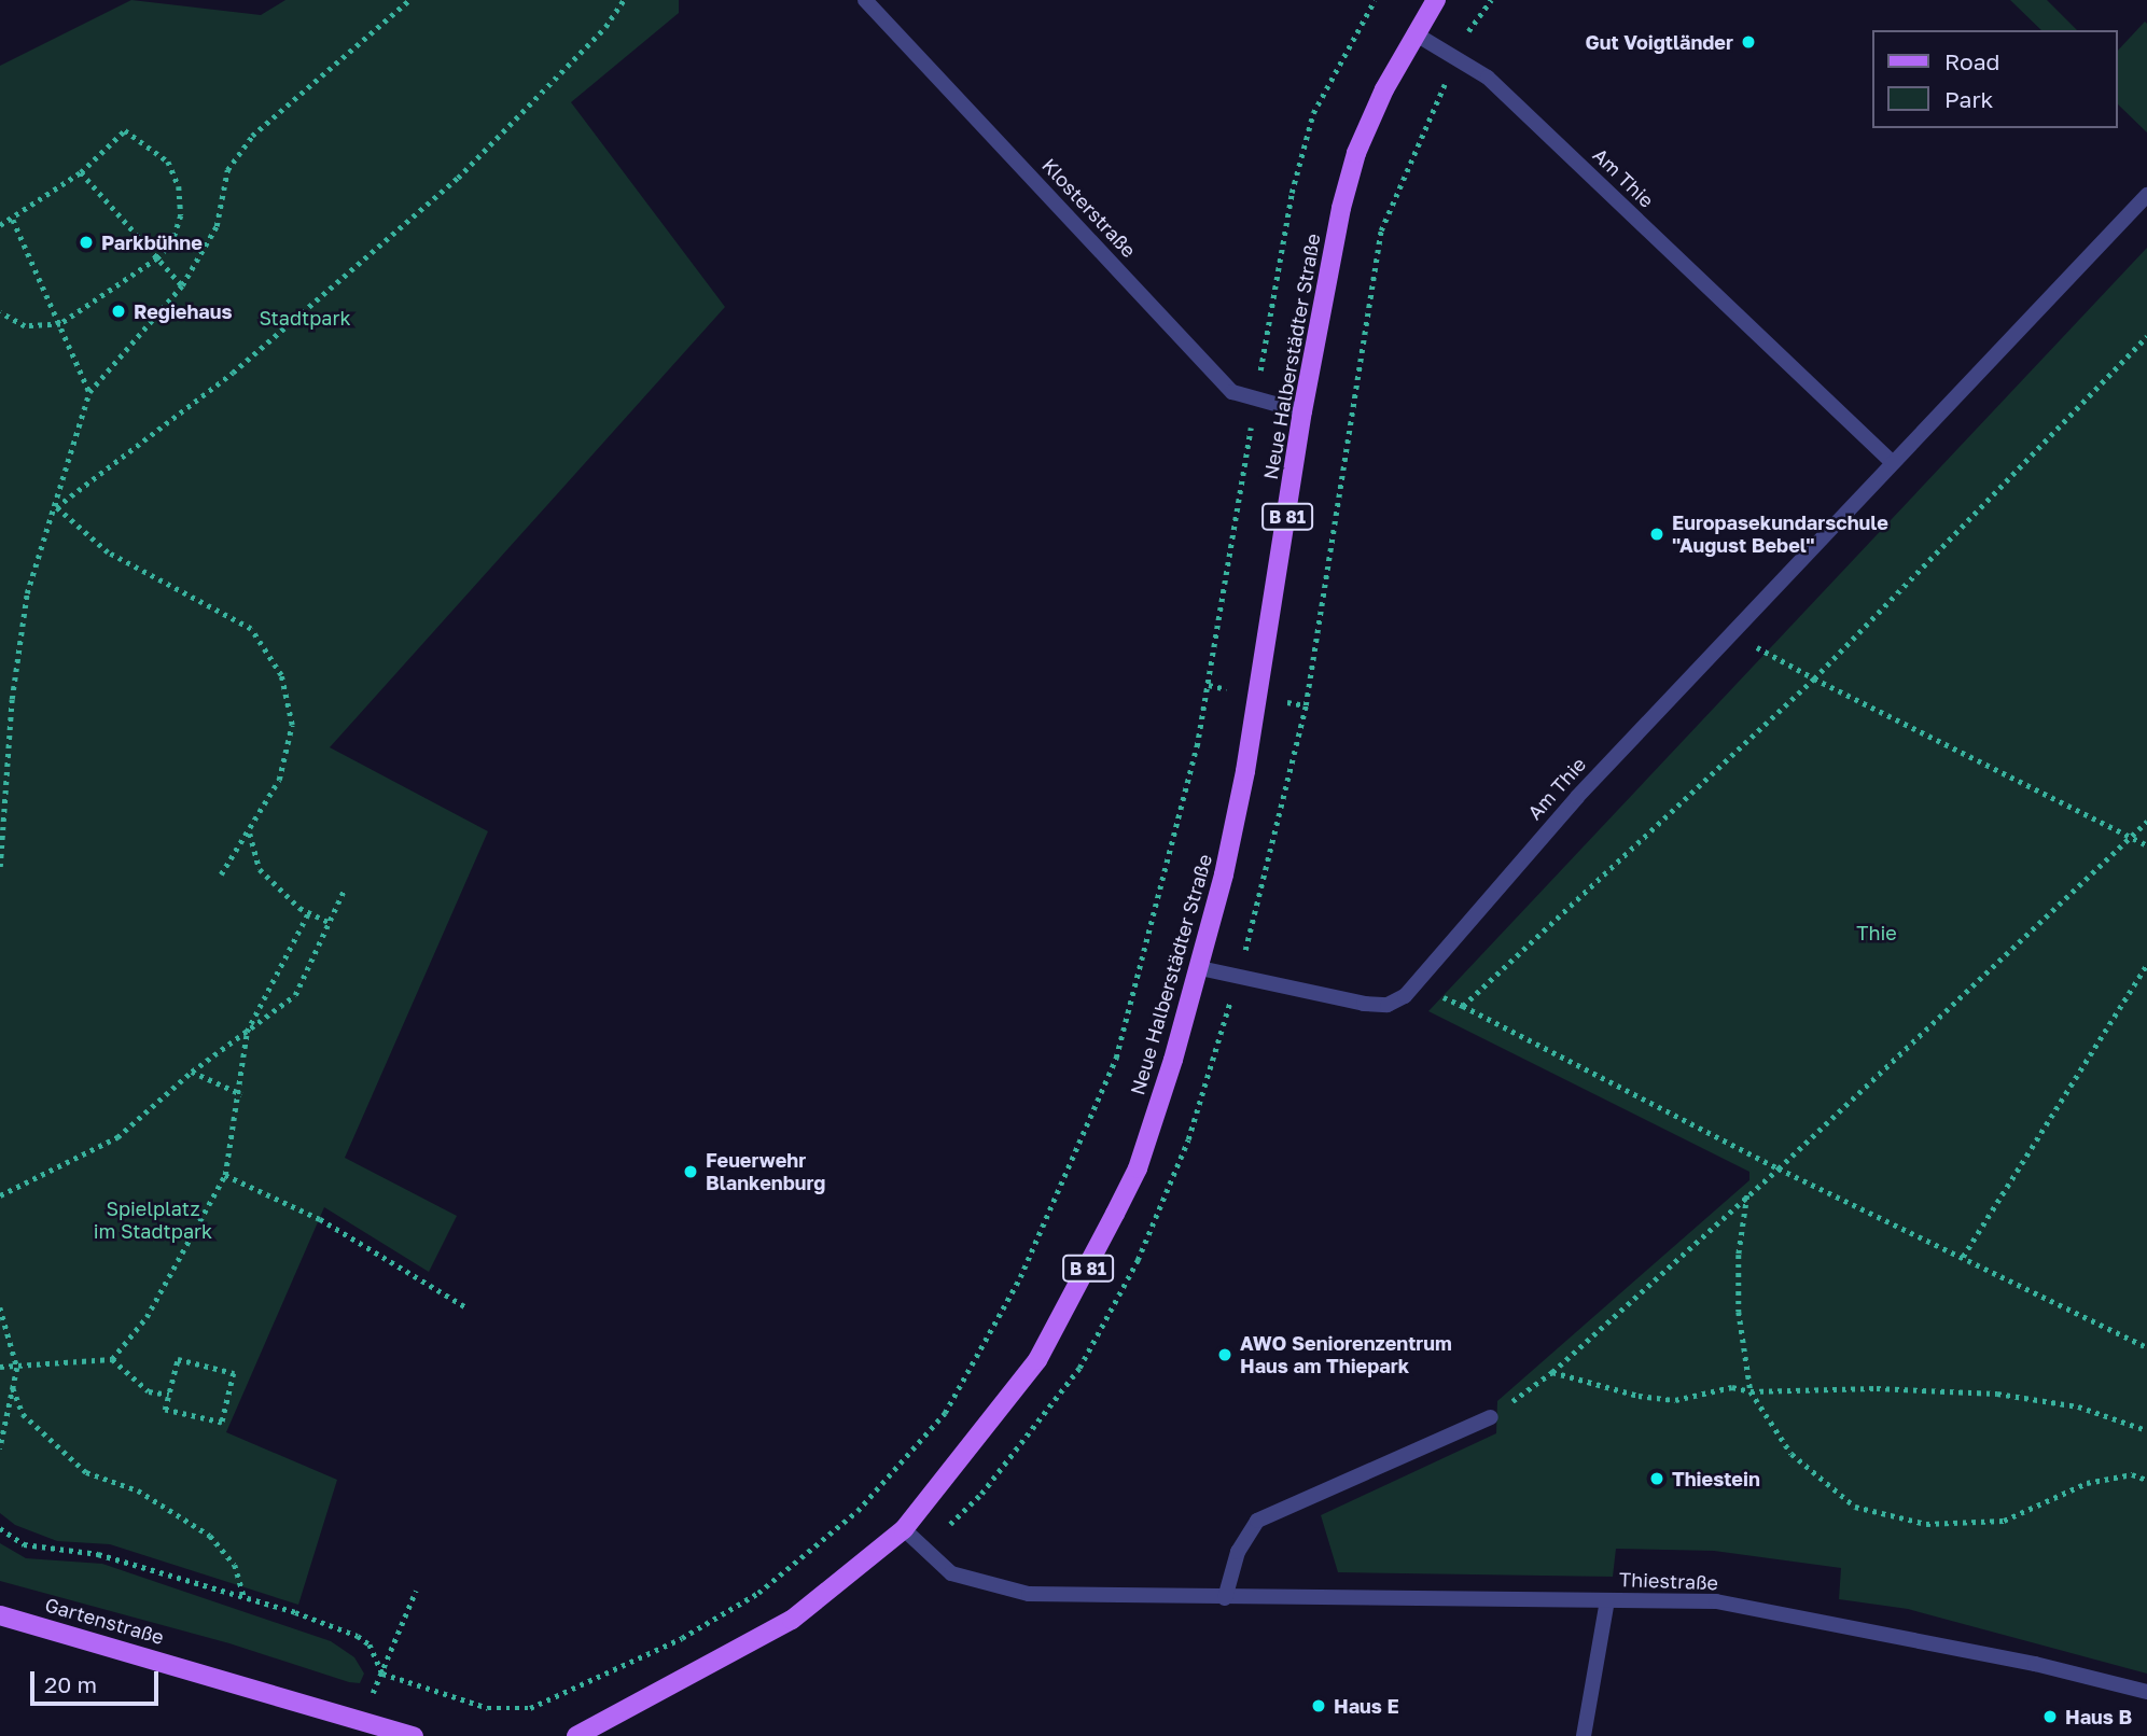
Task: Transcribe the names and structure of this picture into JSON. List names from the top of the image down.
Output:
{
  "streets": {
    "main road": ["Neue Halberstädter Straße", "B 81", "Gartenstraße"],
    "street": ["Am Thie", "Klosterstraße", "Thiestraße"]
  },
  "crossings": [
    ["Am Thie", "Neue Halberstädter Straße"],
    ["Klosterstraße", "Neue Halberstädter Straße"],
    ["Neue Halberstädter Straße", "Thiestraße"]
  ],
  "parks": ["Stadtpark", "Thie", "Spielplatz im Stadtpark"],
  "places": [
    "Gut Voigtländer",
    "Parkbühne",
    "Regiehaus",
    "Europasekundarschule \"August Bebel\"",
    "Feuerwehr Blankenburg",
    "AWO Seniorenzentrum Haus am Thiepark",
    "Thiestein",
    "Haus E",
    "Haus B"
  ],
  "legend": ["Road", "Park"],
  "scale_bar": "20 m"
}
